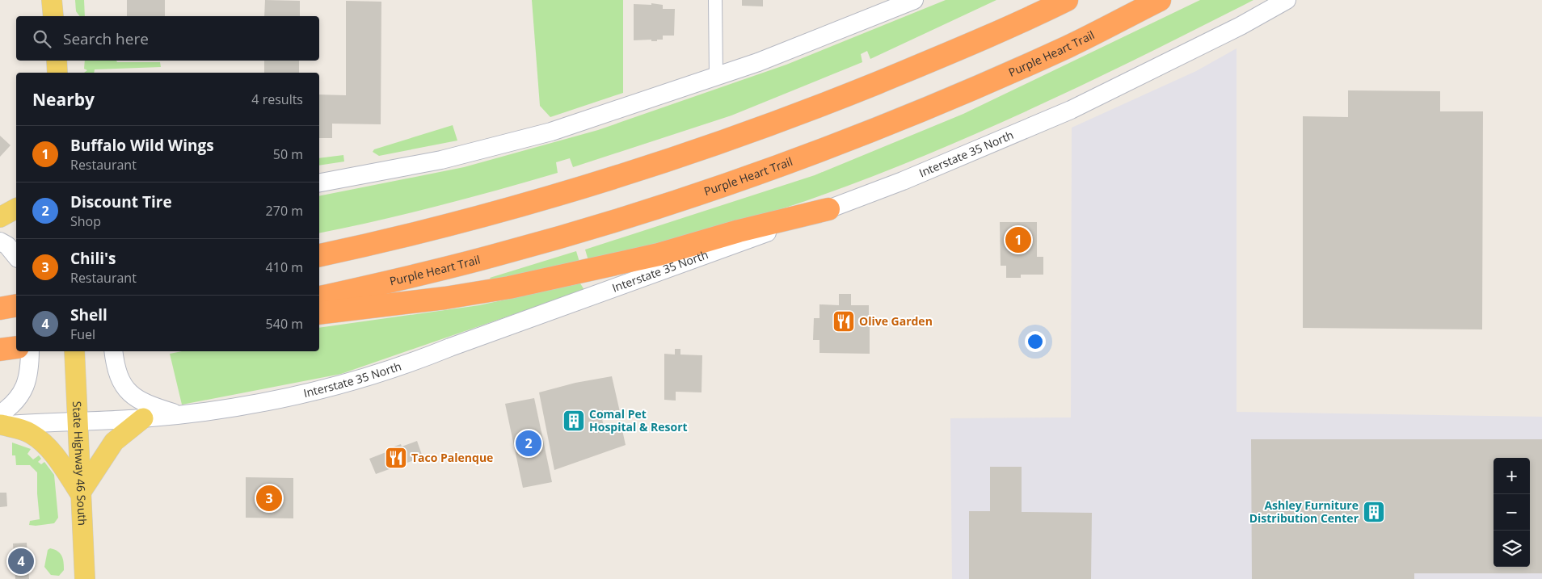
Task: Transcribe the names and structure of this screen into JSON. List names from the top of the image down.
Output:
{
  "streets": {
    "highway": ["Purple Heart Trail"],
    "main road": ["Interstate 35 North", "State Highway 46 South"]
  },
  "crossings": [
    ["Interstate 35 North", "State Highway 46 South"]
  ],
  "places": {
    "restaurant": ["Olive Garden", "Taco Palenque"],
    "building": ["Comal Pet Hospital & Resort", "Ashley Furniture Distribution Center"]
  },
  "page": {
    "search": "Search here",
    "heading": ["Nearby", "4 results"],
    "list": [
      {
        "mark": "1",
        "name": "Buffalo Wild Wings",
        "note": "Restaurant",
        "value": "50 m"
      },
      {
        "mark": "2",
        "name": "Discount Tire",
        "note": "Shop",
        "value": "270 m"
      },
      {
        "mark": "3",
        "name": "Chili's",
        "note": "Restaurant",
        "value": "410 m"
      },
      {
        "mark": "4",
        "name": "Shell",
        "note": "Fuel",
        "value": "540 m"
      }
    ],
    "pins": [
      "1",
      "2",
      "3",
      "4"
    ],
    "map_buttons": ["+", "−"]
  }
}
